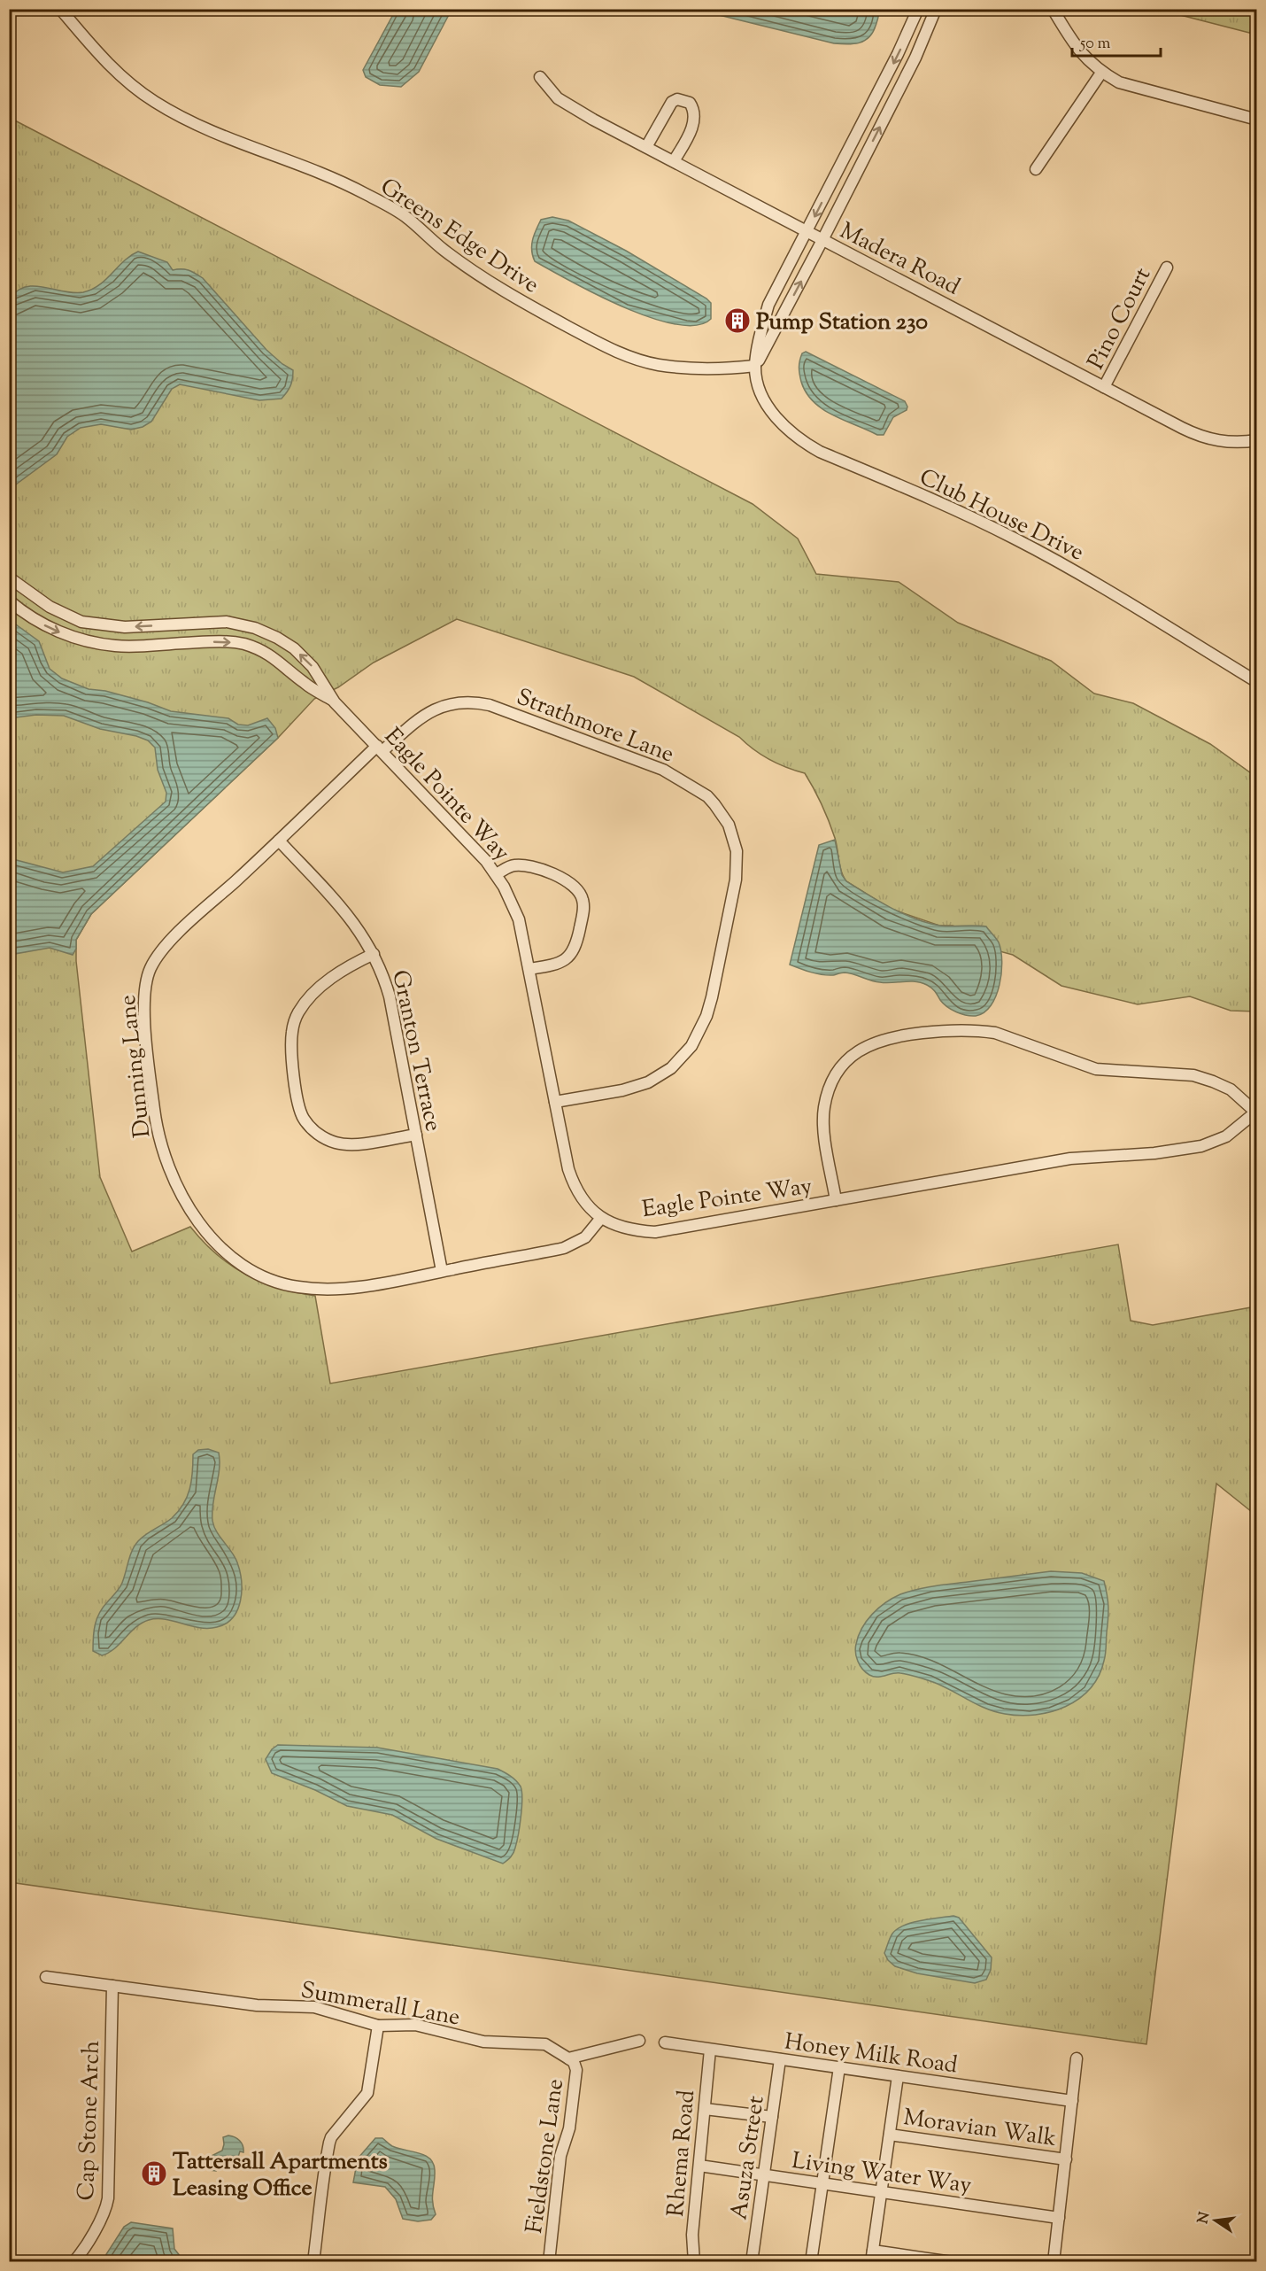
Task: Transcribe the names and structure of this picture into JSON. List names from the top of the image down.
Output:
{
  "streets": {
    "street": [
      "Greens Edge Drive",
      "Madera Road",
      "Pino Court",
      "Club House Drive",
      "Strathmore Lane",
      "Eagle Pointe Way",
      "Granton Terrace",
      "Dunning Lane",
      "Summerall Lane",
      "Honey Milk Road",
      "Cap Stone Arch",
      "Moravian Walk",
      "Rhema Road",
      "Fieldstone Lane",
      "Asuza Street",
      "Living Water Way"
    ]
  },
  "crossings": [
    ["Greens Edge Drive", "Club House Drive"],
    ["Madera Road", "Pino Court"],
    ["Madera Road", "Club House Drive"],
    ["Strathmore Lane", "Eagle Pointe Way"],
    ["Strathmore Lane", "Dunning Lane"],
    ["Eagle Pointe Way", "Dunning Lane"],
    ["Granton Terrace", "Dunning Lane"],
    ["Summerall Lane", "Cap Stone Arch"],
    ["Summerall Lane", "Fieldstone Lane"],
    ["Honey Milk Road", "Rhema Road"],
    ["Honey Milk Road", "Asuza Street"],
    ["Rhema Road", "Living Water Way"],
    ["Asuza Street", "Living Water Way"]
  ],
  "places": {
    "building": ["Pump Station 230", "Tattersall Apartments Leasing Office"]
  },
  "scale_bar": "50 m",
  "north": "left"
}
